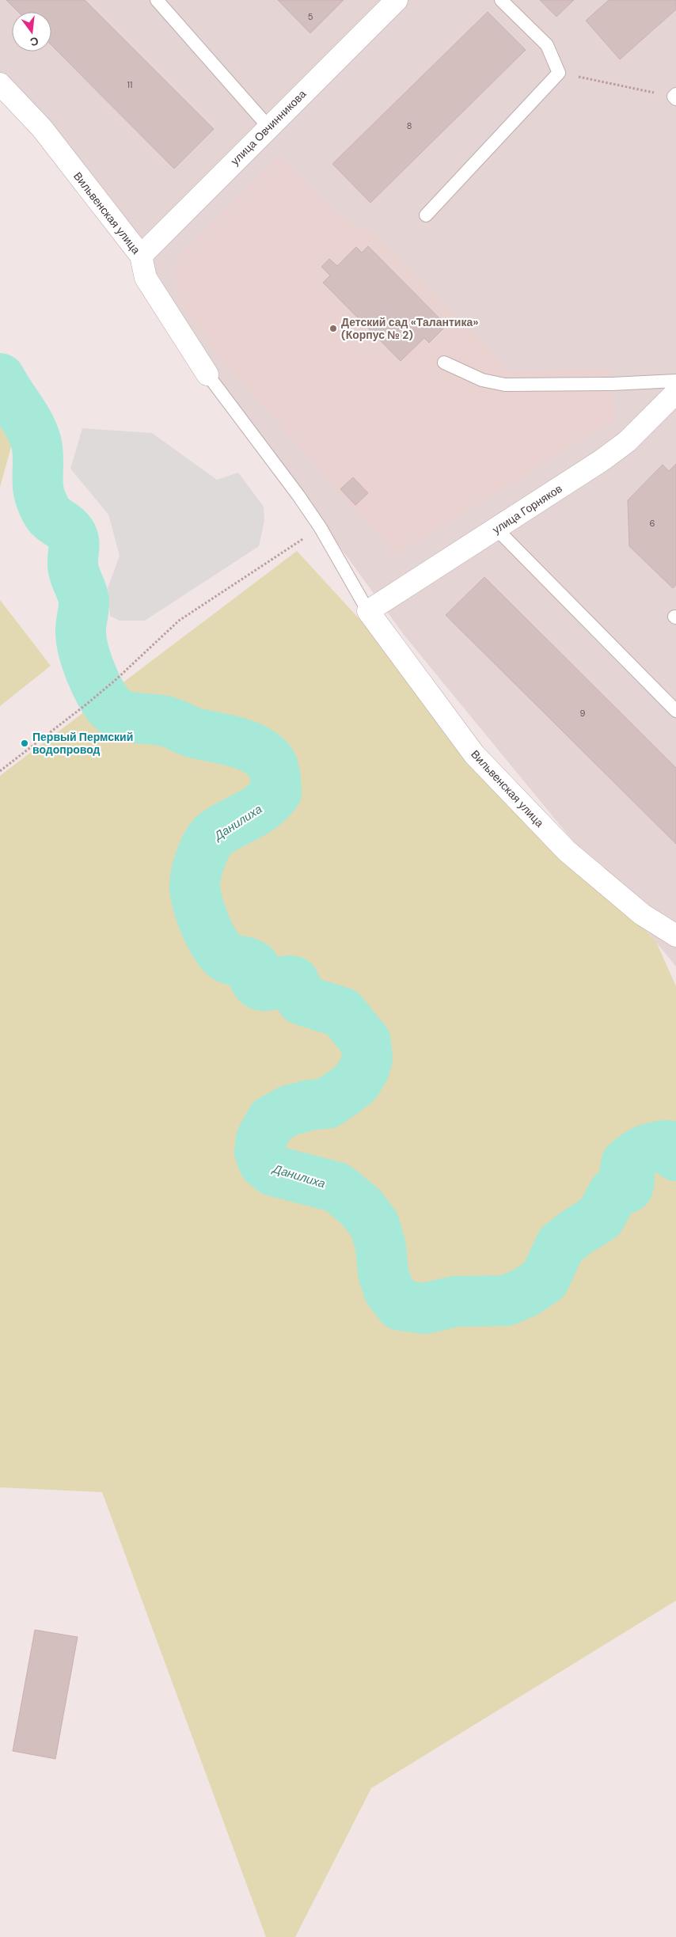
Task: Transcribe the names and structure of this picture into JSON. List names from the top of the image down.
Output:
{
  "streets": {
    "street": ["улица Овчинникова", "Вильвенская улица", "улица Горняков"]
  },
  "crossings": [
    ["улица Овчинникова", "Вильвенская улица"],
    ["Вильвенская улица", "улица Горняков"]
  ],
  "water": ["Данилиха"],
  "places": ["Детский сад «Талантика» (Корпус № 2)", "Первый Пермский водопровод"],
  "house_numbers": [
    "5",
    "11",
    "8",
    "6",
    "9"
  ],
  "north": "bottom"
}
